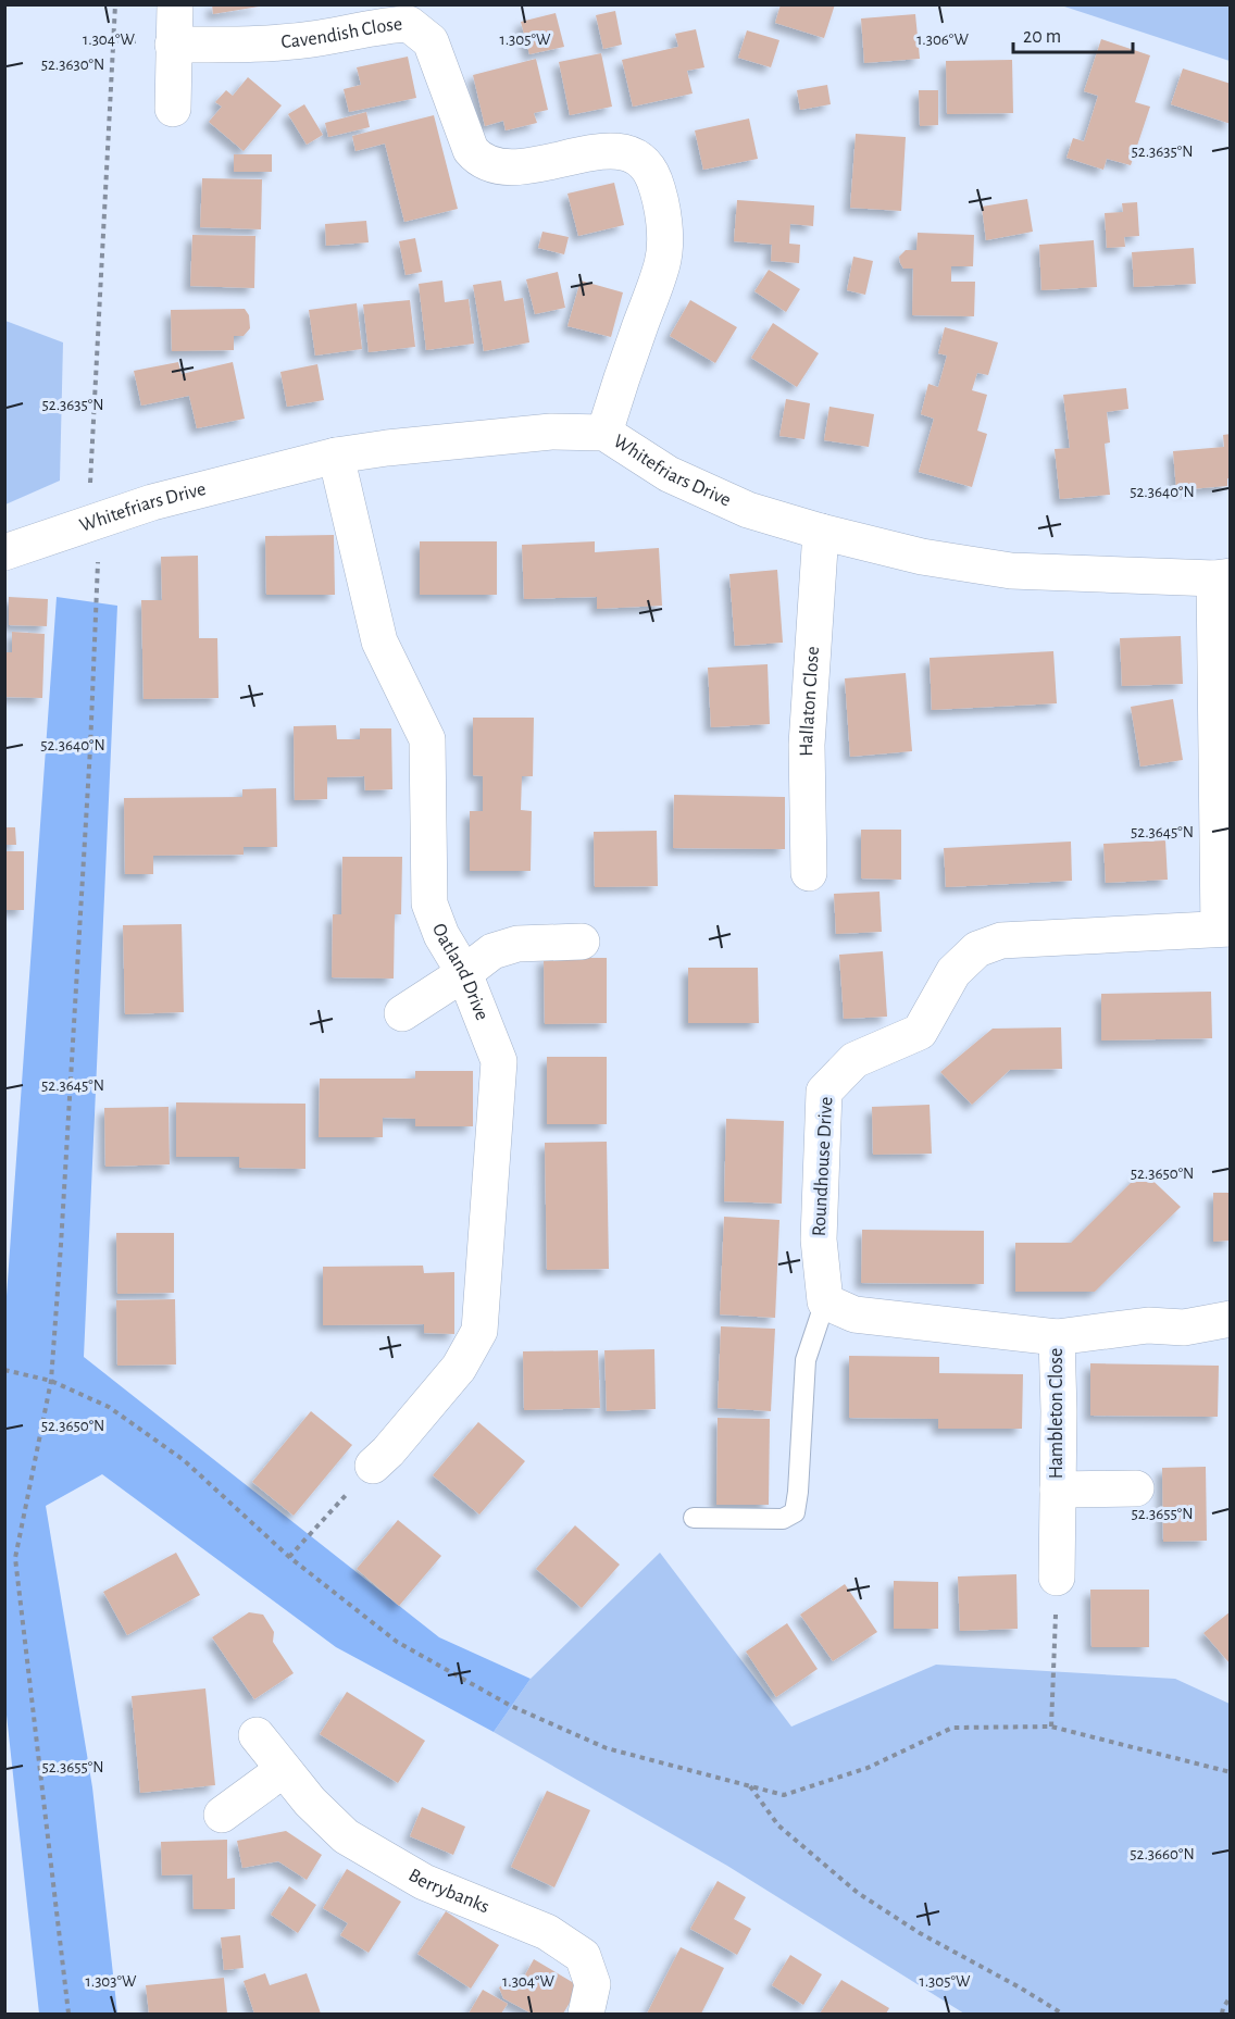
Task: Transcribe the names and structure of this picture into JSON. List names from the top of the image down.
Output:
{
  "streets": {
    "street": [
      "Cavendish Close",
      "Whitefriars Drive",
      "Hallaton Close",
      "Oatland Drive",
      "Roundhouse Drive",
      "Hambleton Close",
      "Berrybanks"
    ]
  },
  "crossings": [
    ["Cavendish Close", "Whitefriars Drive"],
    ["Whitefriars Drive", "Hallaton Close"],
    ["Whitefriars Drive", "Oatland Drive"]
  ],
  "scale_bar": "20 m",
  "coordinates": [
    "1.304°W",
    "1.305°W",
    "1.306°W",
    "52.3630°N",
    "52.3635°N",
    "52.3640°N",
    "52.3645°N",
    "52.3650°N",
    "52.3655°N",
    "52.3660°N",
    "1.303°W"
  ]
}
